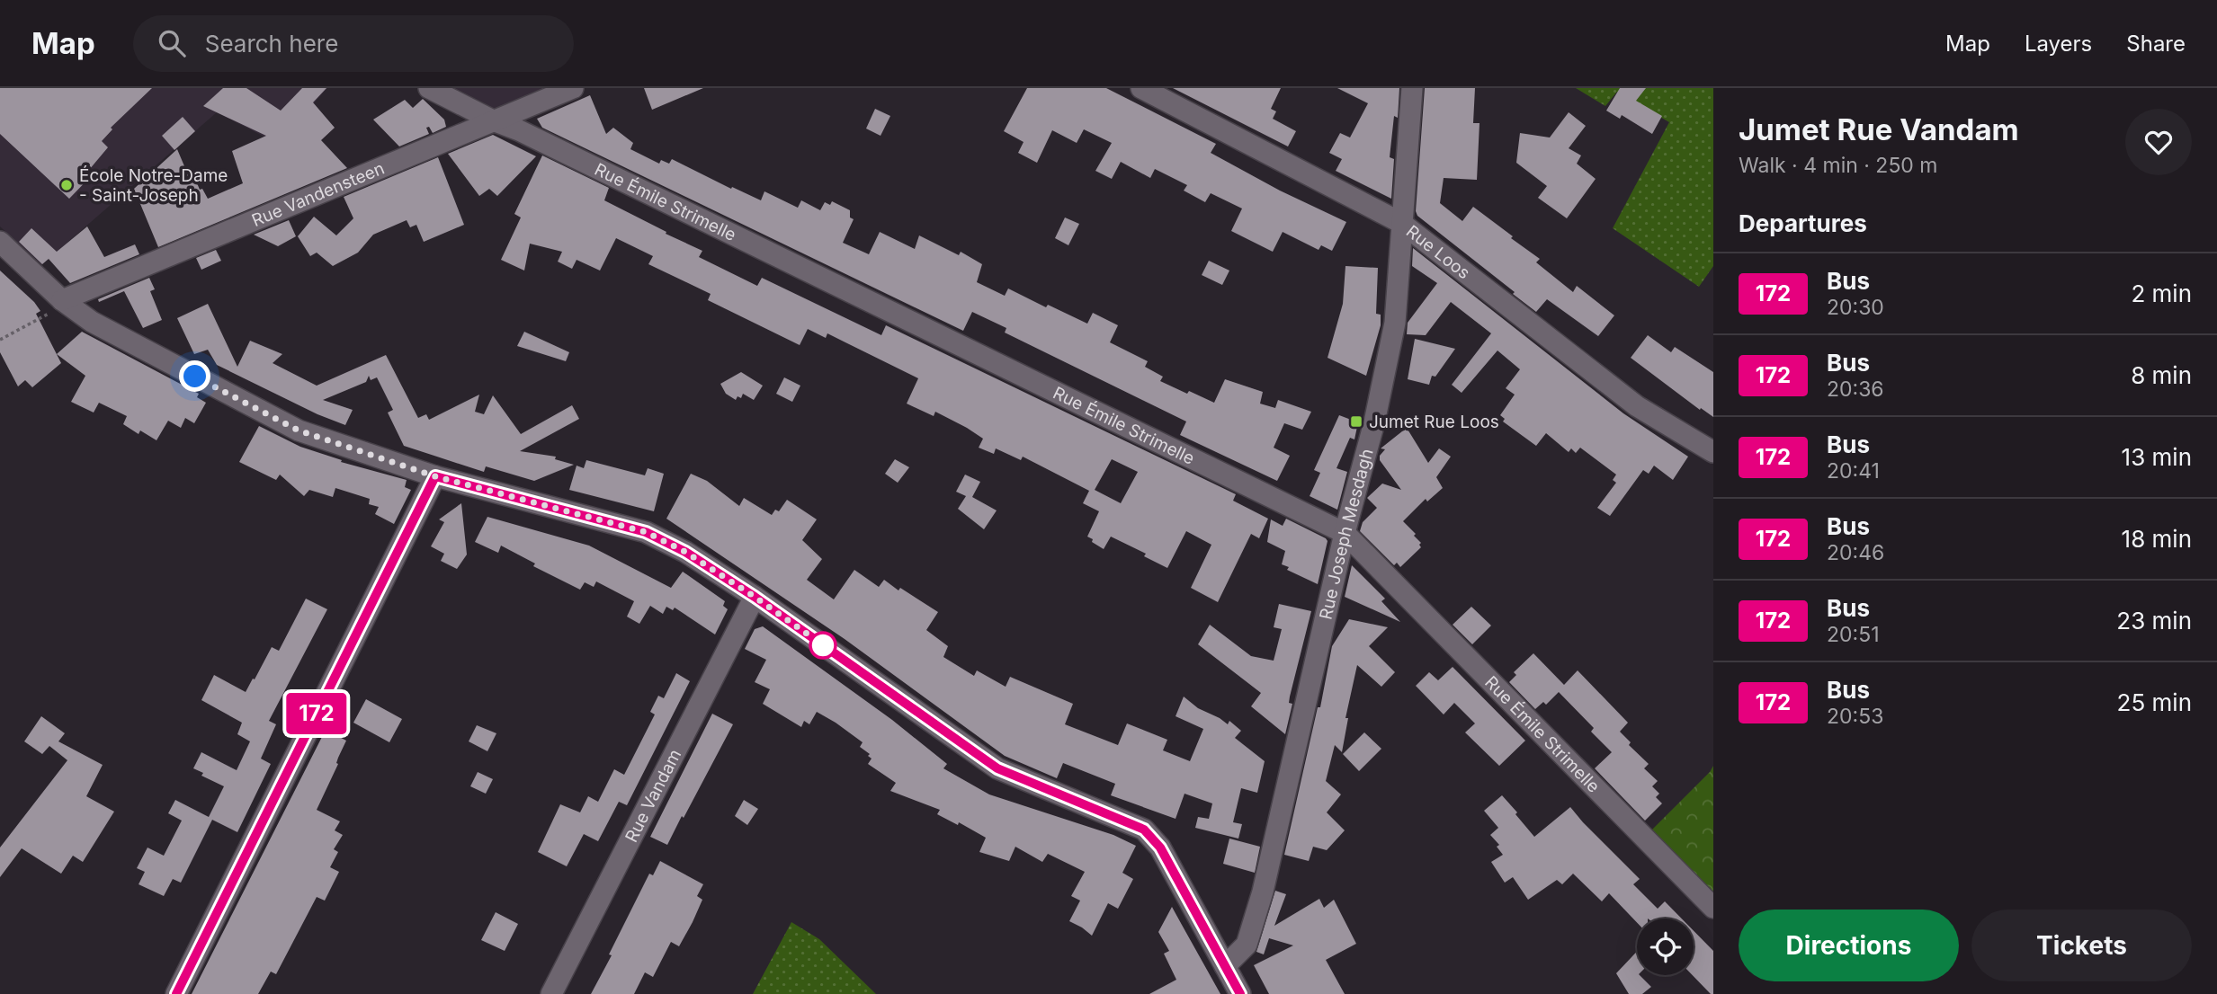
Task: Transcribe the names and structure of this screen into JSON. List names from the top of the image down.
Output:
{
  "streets": {
    "street": [
      "Rue Vandensteen",
      "Rue Émile Strimelle",
      "Rue Loos",
      "Rue Joseph Mesdagh",
      "Rue Vandam"
    ]
  },
  "crossings": [
    ["Rue Vandensteen", "Rue Émile Strimelle"],
    ["Rue Émile Strimelle", "Rue Joseph Mesdagh"],
    ["Rue Loos", "Rue Joseph Mesdagh"]
  ],
  "places": {
    "other": ["École Notre-Dame - Saint-Joseph"],
    "transit": ["Jumet Rue Loos"]
  },
  "lines": ["bus line 172"],
  "page": {
    "header": "Map",
    "search": "Search here",
    "nav": ["Map", "Layers", "Share"],
    "on_map": "172",
    "heading": [
      ["Jumet Rue Vandam", "Walk · 4 min · 250 m"],
      "Departures"
    ],
    "list": [
      {
        "mark": "172",
        "name": "Bus",
        "note": "20:30",
        "value": "2 min"
      },
      {
        "mark": "172",
        "name": "Bus",
        "note": "20:36",
        "value": "8 min"
      },
      {
        "mark": "172",
        "name": "Bus",
        "note": "20:41",
        "value": "13 min"
      },
      {
        "mark": "172",
        "name": "Bus",
        "note": "20:46",
        "value": "18 min"
      },
      {
        "mark": "172",
        "name": "Bus",
        "note": "20:51",
        "value": "23 min"
      },
      {
        "mark": "172",
        "name": "Bus",
        "note": "20:53",
        "value": "25 min"
      }
    ],
    "buttons": ["Directions", "Tickets"]
  }
}
